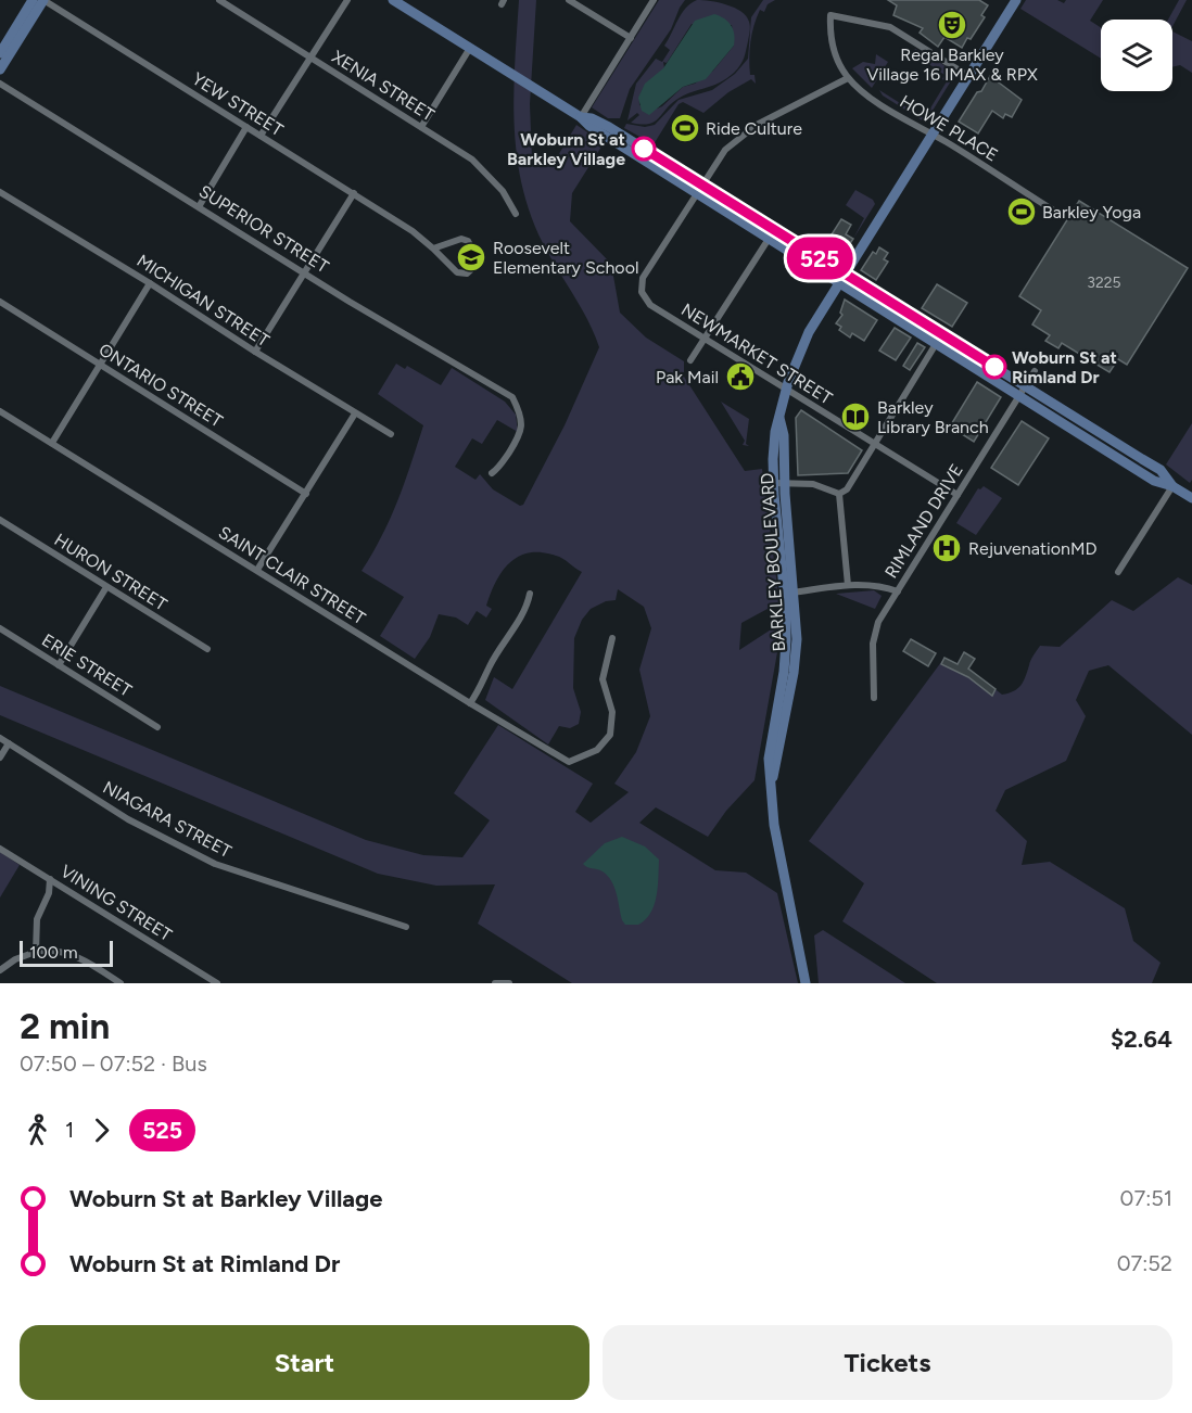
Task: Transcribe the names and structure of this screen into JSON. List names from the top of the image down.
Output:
{
  "streets": {
    "main road": ["BARKLEY BOULEVARD"],
    "street": [
      "XENIA STREET",
      "YEW STREET",
      "HOWE PLACE",
      "SUPERIOR STREET",
      "MICHIGAN STREET",
      "NEWMARKET STREET",
      "ONTARIO STREET",
      "RIMLAND DRIVE",
      "HURON STREET",
      "SAINT CLAIR STREET",
      "ERIE STREET",
      "NIAGARA STREET",
      "VINING STREET"
    ]
  },
  "crossings": [
    ["HOWE PLACE", "NEWMARKET STREET"],
    ["HOWE PLACE", "BARKLEY BOULEVARD"],
    ["NEWMARKET STREET", "RIMLAND DRIVE"],
    ["NEWMARKET STREET", "BARKLEY BOULEVARD"]
  ],
  "places": {
    "theatre": ["Regal Barkley Village 16 IMAX & RPX"],
    "sports": ["Ride Culture", "Barkley Yoga"],
    "other": ["Woburn St at Barkley Village", "Woburn St at Rimland Dr"],
    "school or university": ["Roosevelt Elementary School"],
    "public building": ["Pak Mail"],
    "library": ["Barkley Library Branch"],
    "hospital": ["RejuvenationMD"]
  },
  "lines": ["bus line 525"],
  "house_numbers": ["3225"],
  "scale_bar": "100 m",
  "page": {
    "on_map": "525",
    "scale": "100 m",
    "heading": ["2 min", "07:50 – 07:52 · Bus", "$2.64"],
    "legs": ["1", "525"],
    "list": [
      {
        "name": "Woburn St at Barkley Village",
        "value": "07:51"
      },
      {
        "name": "Woburn St at Rimland Dr",
        "value": "07:52"
      }
    ],
    "buttons": ["Start", "Tickets"]
  }
}
